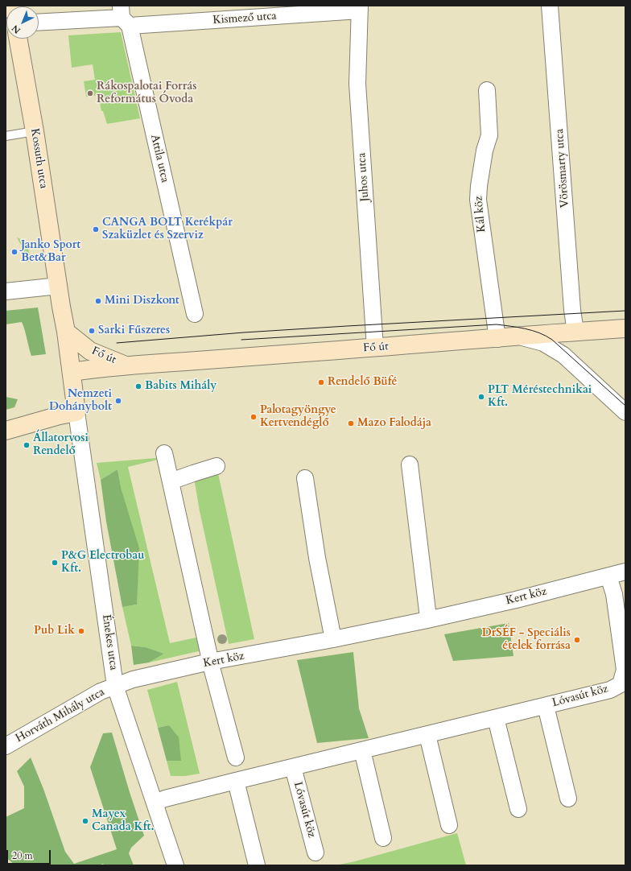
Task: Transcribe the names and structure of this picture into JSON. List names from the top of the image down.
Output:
{
  "streets": {
    "street": [
      "Kismező utca",
      "Kossuth utca",
      "Attila utca",
      "Vörösmarty utca",
      "Juhos utca",
      "Kál köz",
      "Fő út",
      "Kert köz",
      "Énekes utca",
      "Lóvasút köz",
      "Horváth Mihály utca"
    ]
  },
  "crossings": [
    ["Kismező utca", "Attila utca"],
    ["Kismező utca", "Juhos utca"],
    ["Kossuth utca", "Fő út"],
    ["Kossuth utca", "Énekes utca"],
    ["Vörösmarty utca", "Fő út"],
    ["Juhos utca", "Fő út"],
    ["Kál köz", "Fő út"],
    ["Kert köz", "Énekes utca"],
    ["Kert köz", "Lóvasút köz"],
    ["Kert köz", "Horváth Mihály utca"],
    ["Énekes utca", "Lóvasút köz"],
    ["Énekes utca", "Horváth Mihály utca"]
  ],
  "places": [
    "Rákospalotai Forrás Református Óvoda",
    "CANGA BOLT Kerékpár Szaküzlet és Szerviz",
    "Janko Sport Bet&Bar",
    "Mini Diszkont",
    "Sarki Fűszeres",
    "Rendelő Büfé",
    "Babits Mihály",
    "PLT Méréstechnikai Kft.",
    "Nemzeti Dohánybolt",
    "Palotagyöngye Kertvendéglő",
    "Mazo Falodája",
    "Állatorvosi Rendelő",
    "P&G Electrobau Kft.",
    "Pub Lik",
    "DrSÉF - Speciális ételek forrása",
    "Mayex Canada Kft."
  ],
  "scale_bar": "20 m",
  "north": "bottom left"
}
